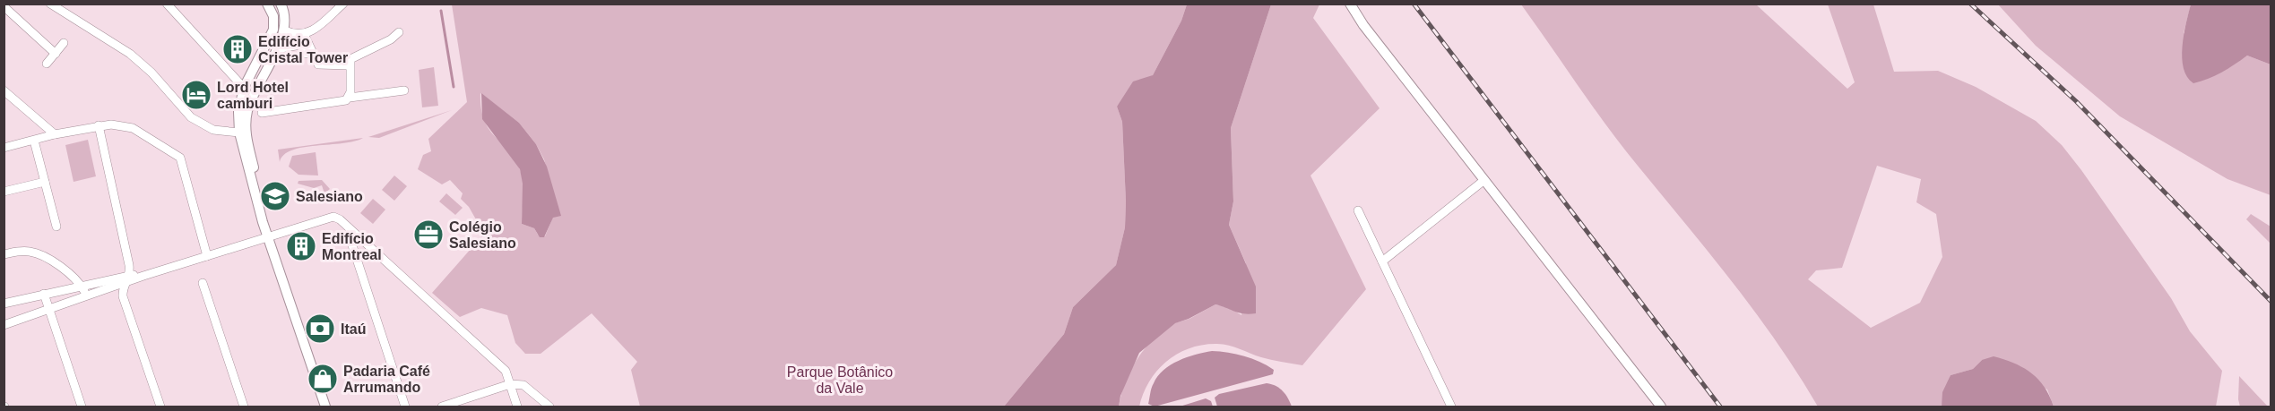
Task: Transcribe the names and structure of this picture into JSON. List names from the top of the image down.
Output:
{
  "parks": ["Parque Botânico da Vale"],
  "places": {
    "building": ["Edifício Cristal Tower", "Edifício Montreal"],
    "hotel": ["Lord Hotel camburi"],
    "school or university": ["Salesiano"],
    "office": ["Colégio Salesiano"],
    "bank": ["Itaú"],
    "shop": ["Padaria Café Arrumando"]
  }
}
